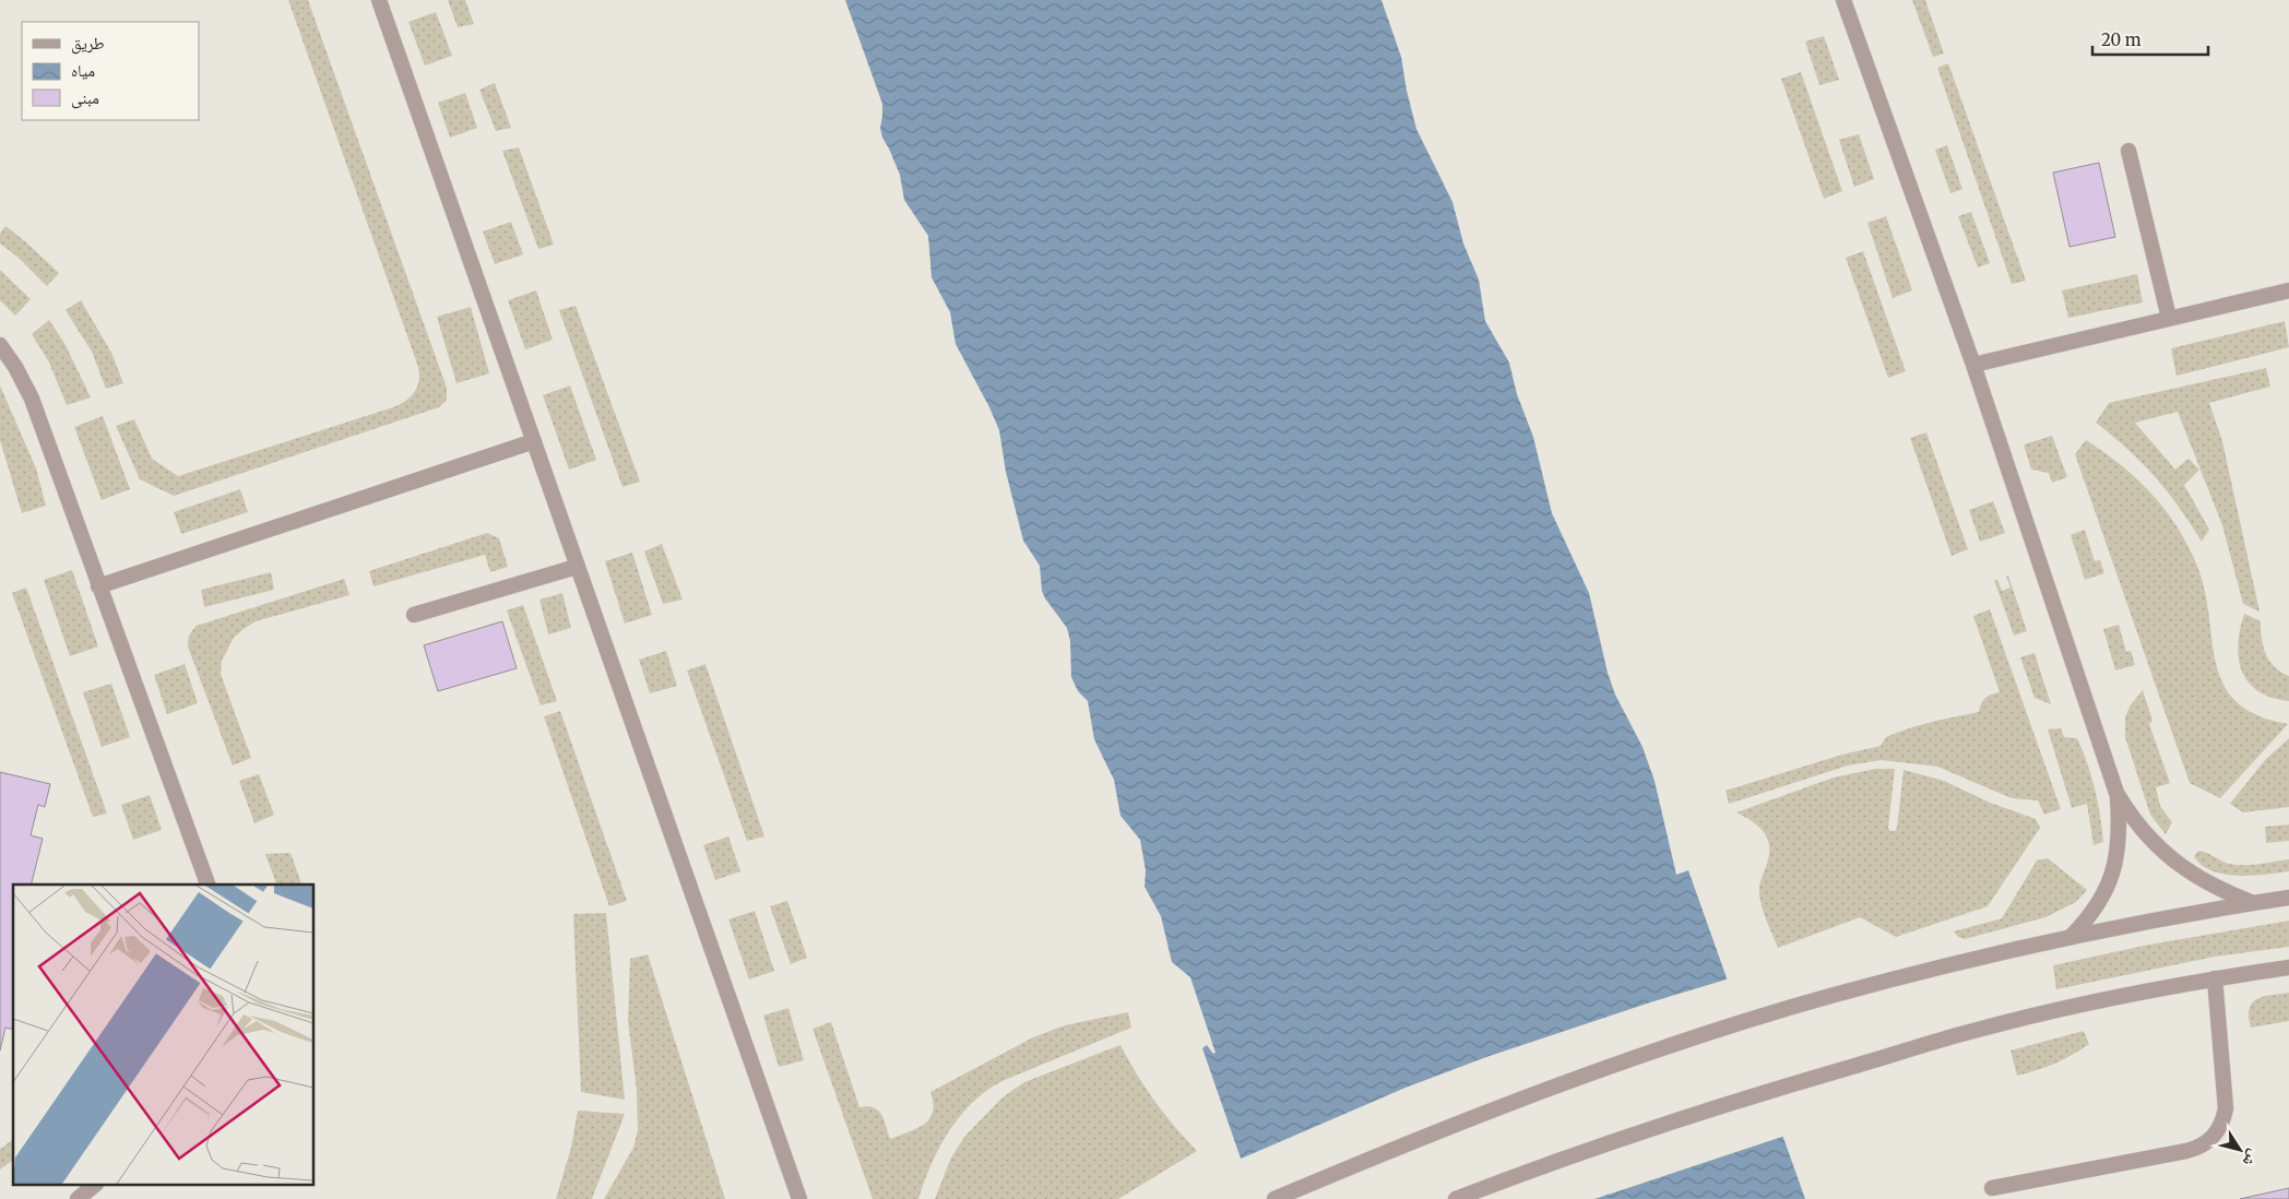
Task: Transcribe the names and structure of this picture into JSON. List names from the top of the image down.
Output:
{
  "legend": ["طريق", "مياه", "مبنى"],
  "scale_bar": "20 m",
  "north": "bottom right"
}
